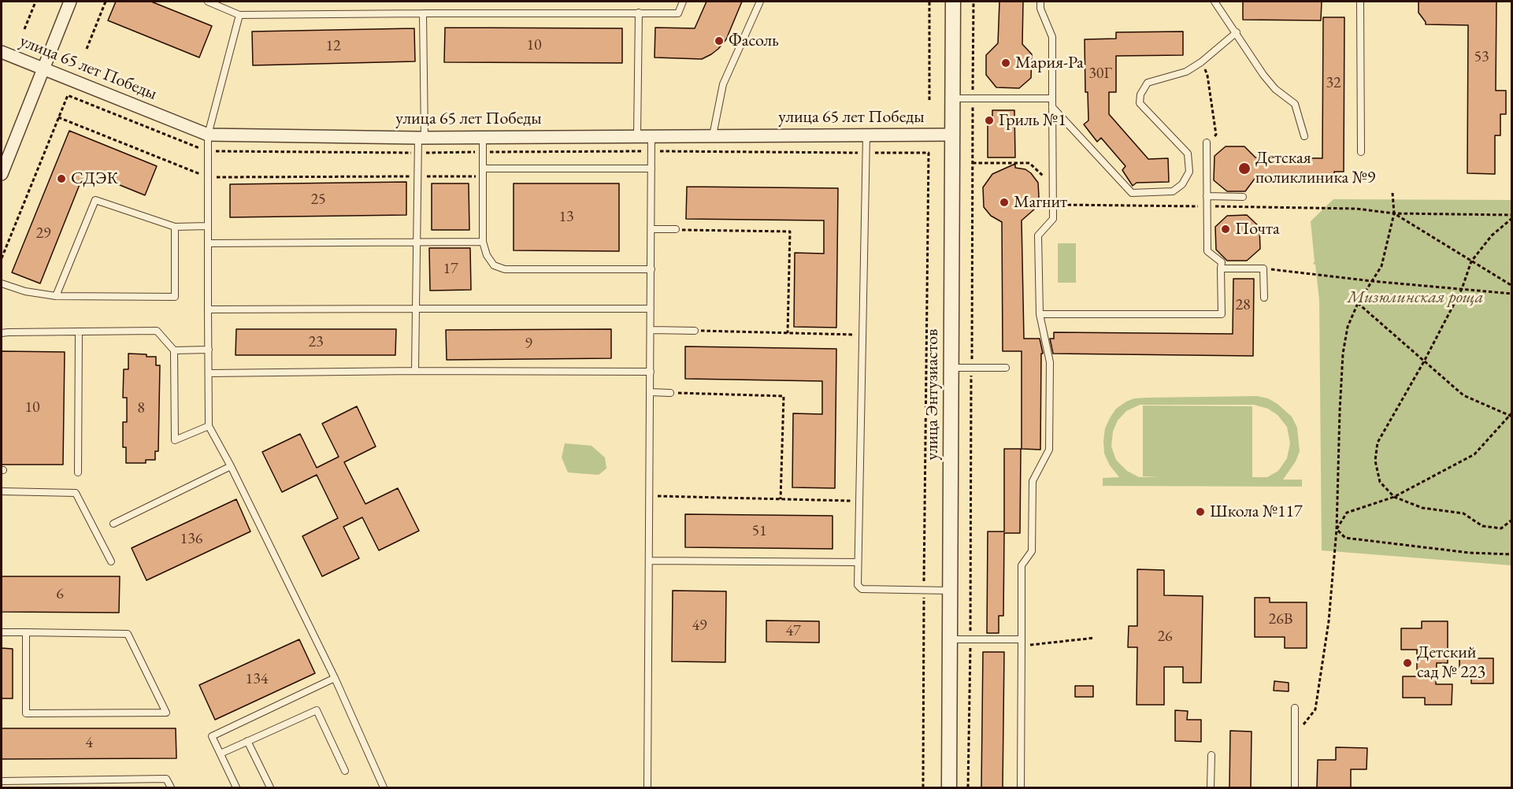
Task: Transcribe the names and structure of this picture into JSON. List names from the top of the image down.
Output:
{
  "streets": {
    "street": ["улица 65 лет Победы", "улица Энтузиастов"]
  },
  "crossings": [
    ["улица 65 лет Победы", "улица Энтузиастов"]
  ],
  "parks": ["Мизюлинская роща"],
  "places": [
    "Фасоль",
    "Мария-Ра",
    "Гриль №1",
    "Детская поликлиника №9",
    "СДЭК",
    "Магнит",
    "Почта",
    "Школа №117",
    "Детский сад № 223"
  ],
  "house_numbers": [
    "10",
    "12",
    "53",
    "30Г",
    "32",
    "25",
    "13",
    "29",
    "17",
    "28",
    "23",
    "9",
    "10",
    "8",
    "51",
    "136",
    "6",
    "26В",
    "49",
    "47",
    "26",
    "134",
    "4"
  ]
}
